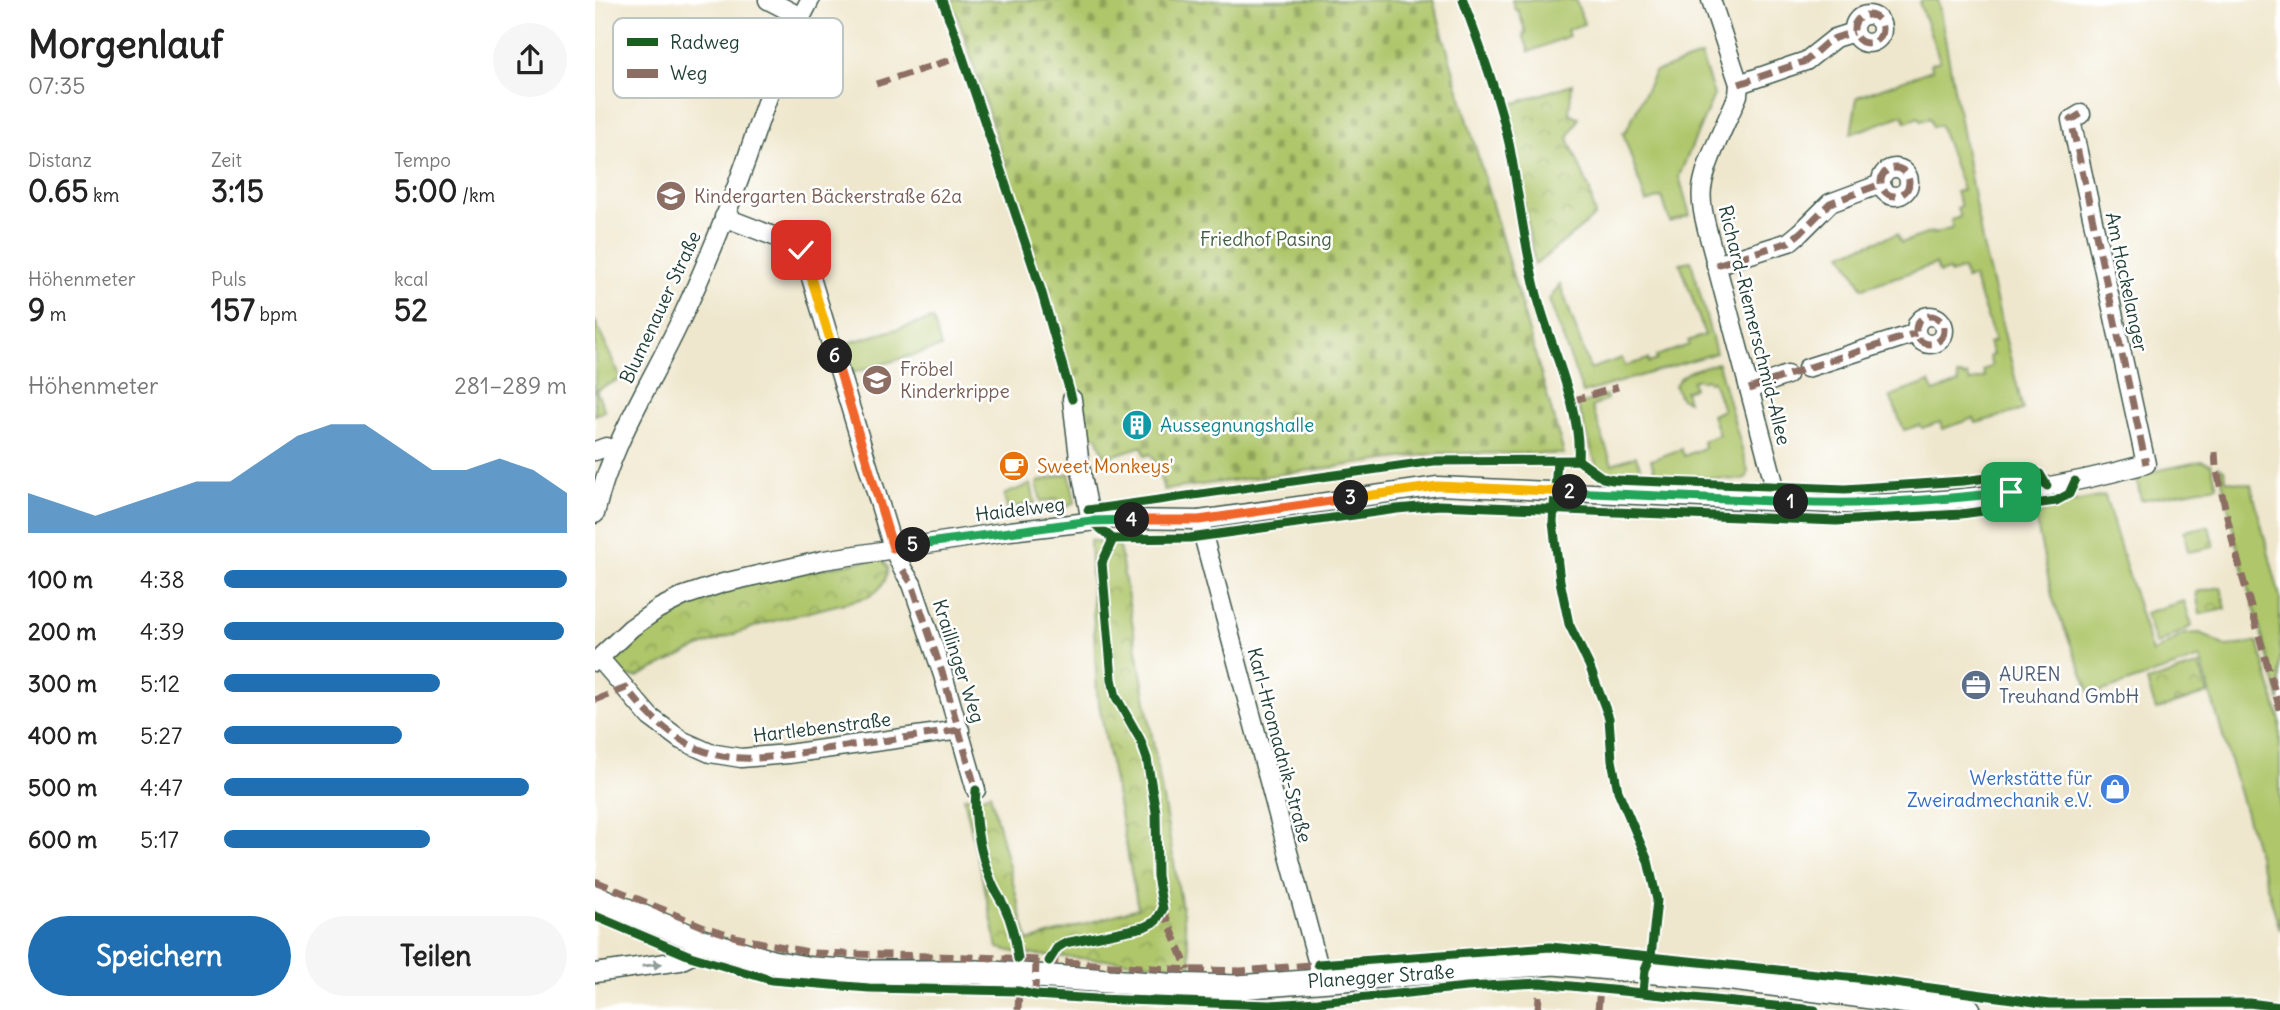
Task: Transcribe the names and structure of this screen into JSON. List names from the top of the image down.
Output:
{
  "streets": {
    "main road": ["Planegger Straße"],
    "street": [
      "Am Hackelanger",
      "Blumenauer Straße",
      "Richard-Riemerschmid-Allee",
      "Haidelweg",
      "Kraillinger Weg",
      "Hartlebenstraße",
      "Karl-Hromadnik-Straße"
    ]
  },
  "crossings": [
    ["Am Hackelanger", "Haidelweg"],
    ["Blumenauer Straße", "Kraillinger Weg"],
    ["Richard-Riemerschmid-Allee", "Haidelweg"],
    ["Haidelweg", "Kraillinger Weg"],
    ["Haidelweg", "Hartlebenstraße"],
    ["Haidelweg", "Karl-Hromadnik-Straße"],
    ["Kraillinger Weg", "Hartlebenstraße"],
    ["Karl-Hromadnik-Straße", "Planegger Straße"]
  ],
  "parks": ["Friedhof Pasing"],
  "places": {
    "school or university": ["Kindergarten Bäckerstraße 62a", "Fröbel Kinderkrippe"],
    "building": ["Aussegnungshalle"],
    "cafe": ["Sweet Monkeys'"],
    "office": ["AUREN Treuhand GmbH"],
    "shop": ["Werkstätte für Zweiradmechanik e.V."]
  },
  "legend": ["Radweg", "Weg"],
  "page": {
    "heading": ["Morgenlauf", "07:35"],
    "stats": [
      ["Distanz", "0.65 km"],
      ["Zeit", "3:15"],
      ["Tempo", "5:00 /km"],
      ["Höhenmeter", "9 m"],
      ["Puls", "157 bpm"],
      ["kcal", "52"]
    ],
    "pins": [
      "6",
      "2",
      "3",
      "1",
      "4",
      "5"
    ],
    "chart": ["Höhenmeter", "281–289 m"],
    "list": [
      {
        "name": "100 m",
        "note": "4:38"
      },
      {
        "name": "200 m",
        "note": "4:39"
      },
      {
        "name": "300 m",
        "note": "5:12"
      },
      {
        "name": "400 m",
        "note": "5:27"
      },
      {
        "name": "500 m",
        "note": "4:47"
      },
      {
        "name": "600 m",
        "note": "5:17"
      }
    ],
    "buttons": ["Speichern", "Teilen"]
  }
}
